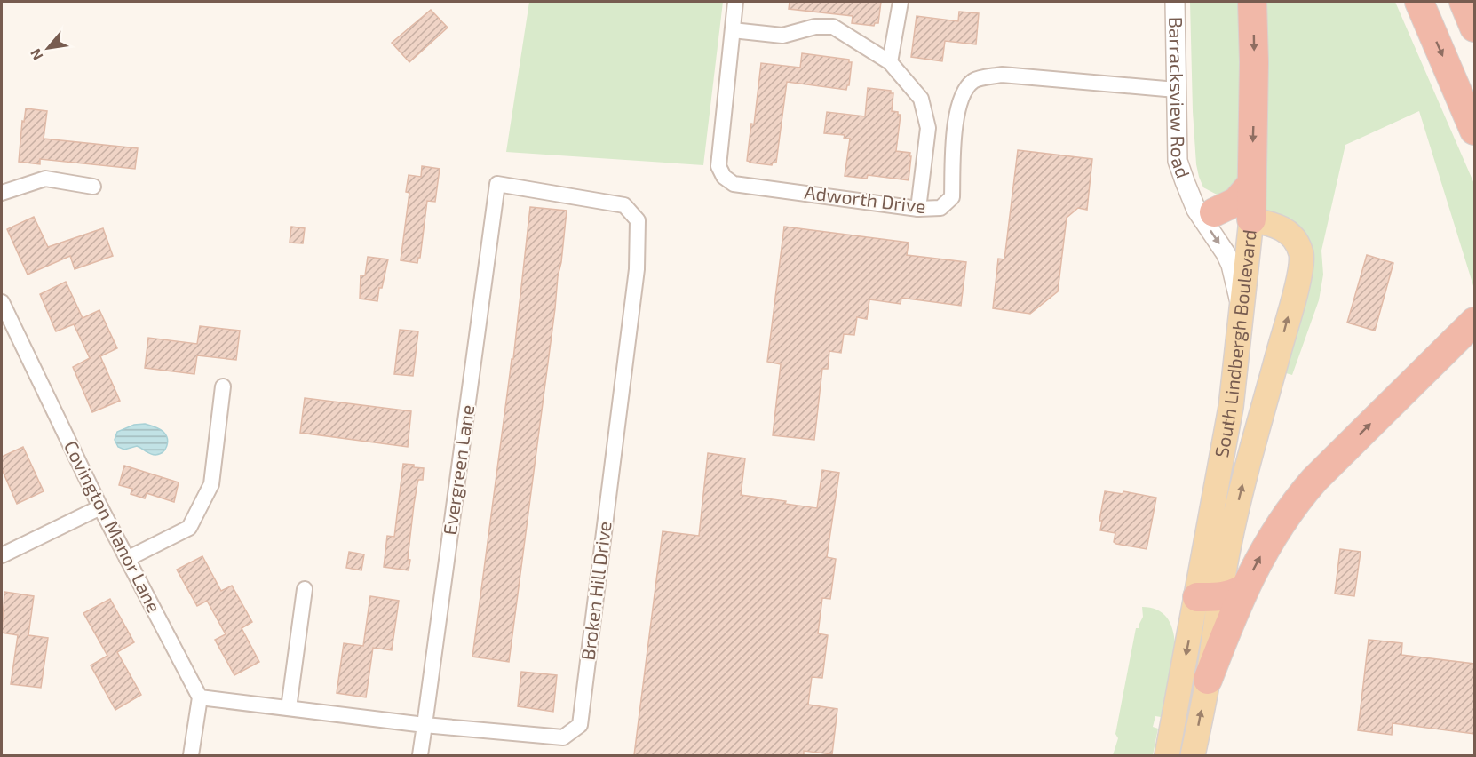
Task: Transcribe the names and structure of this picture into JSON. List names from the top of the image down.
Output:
{
  "streets": {
    "main road": ["South Lindbergh Boulevard"],
    "street": [
      "Barracksview Road",
      "Adworth Drive",
      "Evergreen Lane",
      "Covington Manor Lane",
      "Broken Hill Drive"
    ]
  },
  "crossings": [
    ["Barracksview Road", "Adworth Drive"],
    ["Barracksview Road", "South Lindbergh Boulevard"],
    ["Evergreen Lane", "Broken Hill Drive"],
    ["Covington Manor Lane", "Broken Hill Drive"]
  ],
  "north": "bottom left"
}
